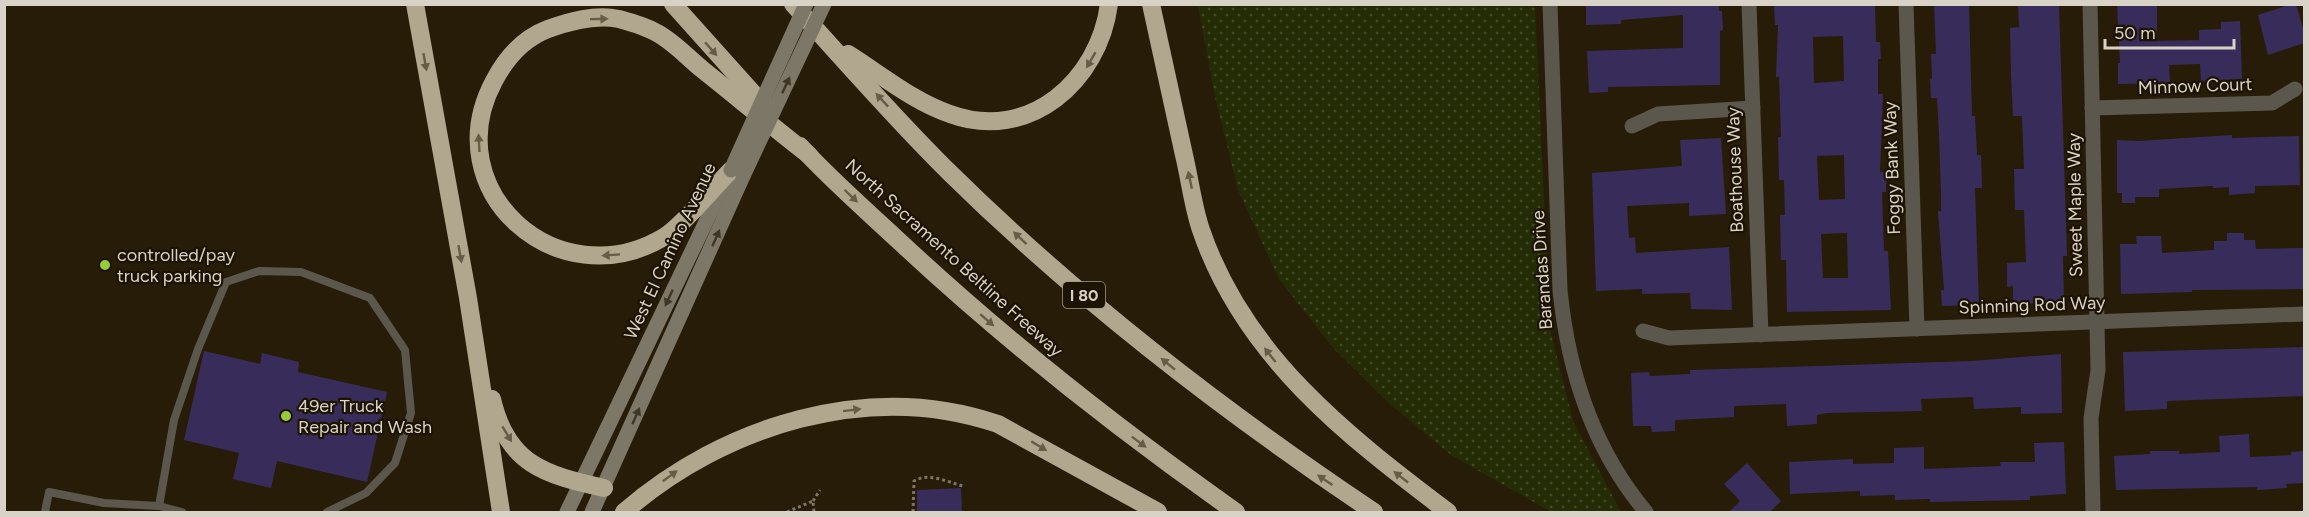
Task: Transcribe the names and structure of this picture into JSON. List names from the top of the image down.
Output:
{
  "streets": {
    "highway": ["North Sacramento Beltline Freeway", "I 80"],
    "main road": ["West El Camino Avenue"],
    "street": [
      "Minnow Court",
      "Foggy Bank Way",
      "Boathouse Way",
      "Sweet Maple Way",
      "Barandas Drive",
      "Spinning Rod Way"
    ]
  },
  "crossings": [
    ["Minnow Court", "Sweet Maple Way"],
    ["Foggy Bank Way", "Spinning Rod Way"],
    ["Boathouse Way", "Spinning Rod Way"],
    ["Sweet Maple Way", "Spinning Rod Way"]
  ],
  "places": ["controlled/pay truck parking", "49er Truck Repair and Wash"],
  "scale_bar": "50 m"
}
